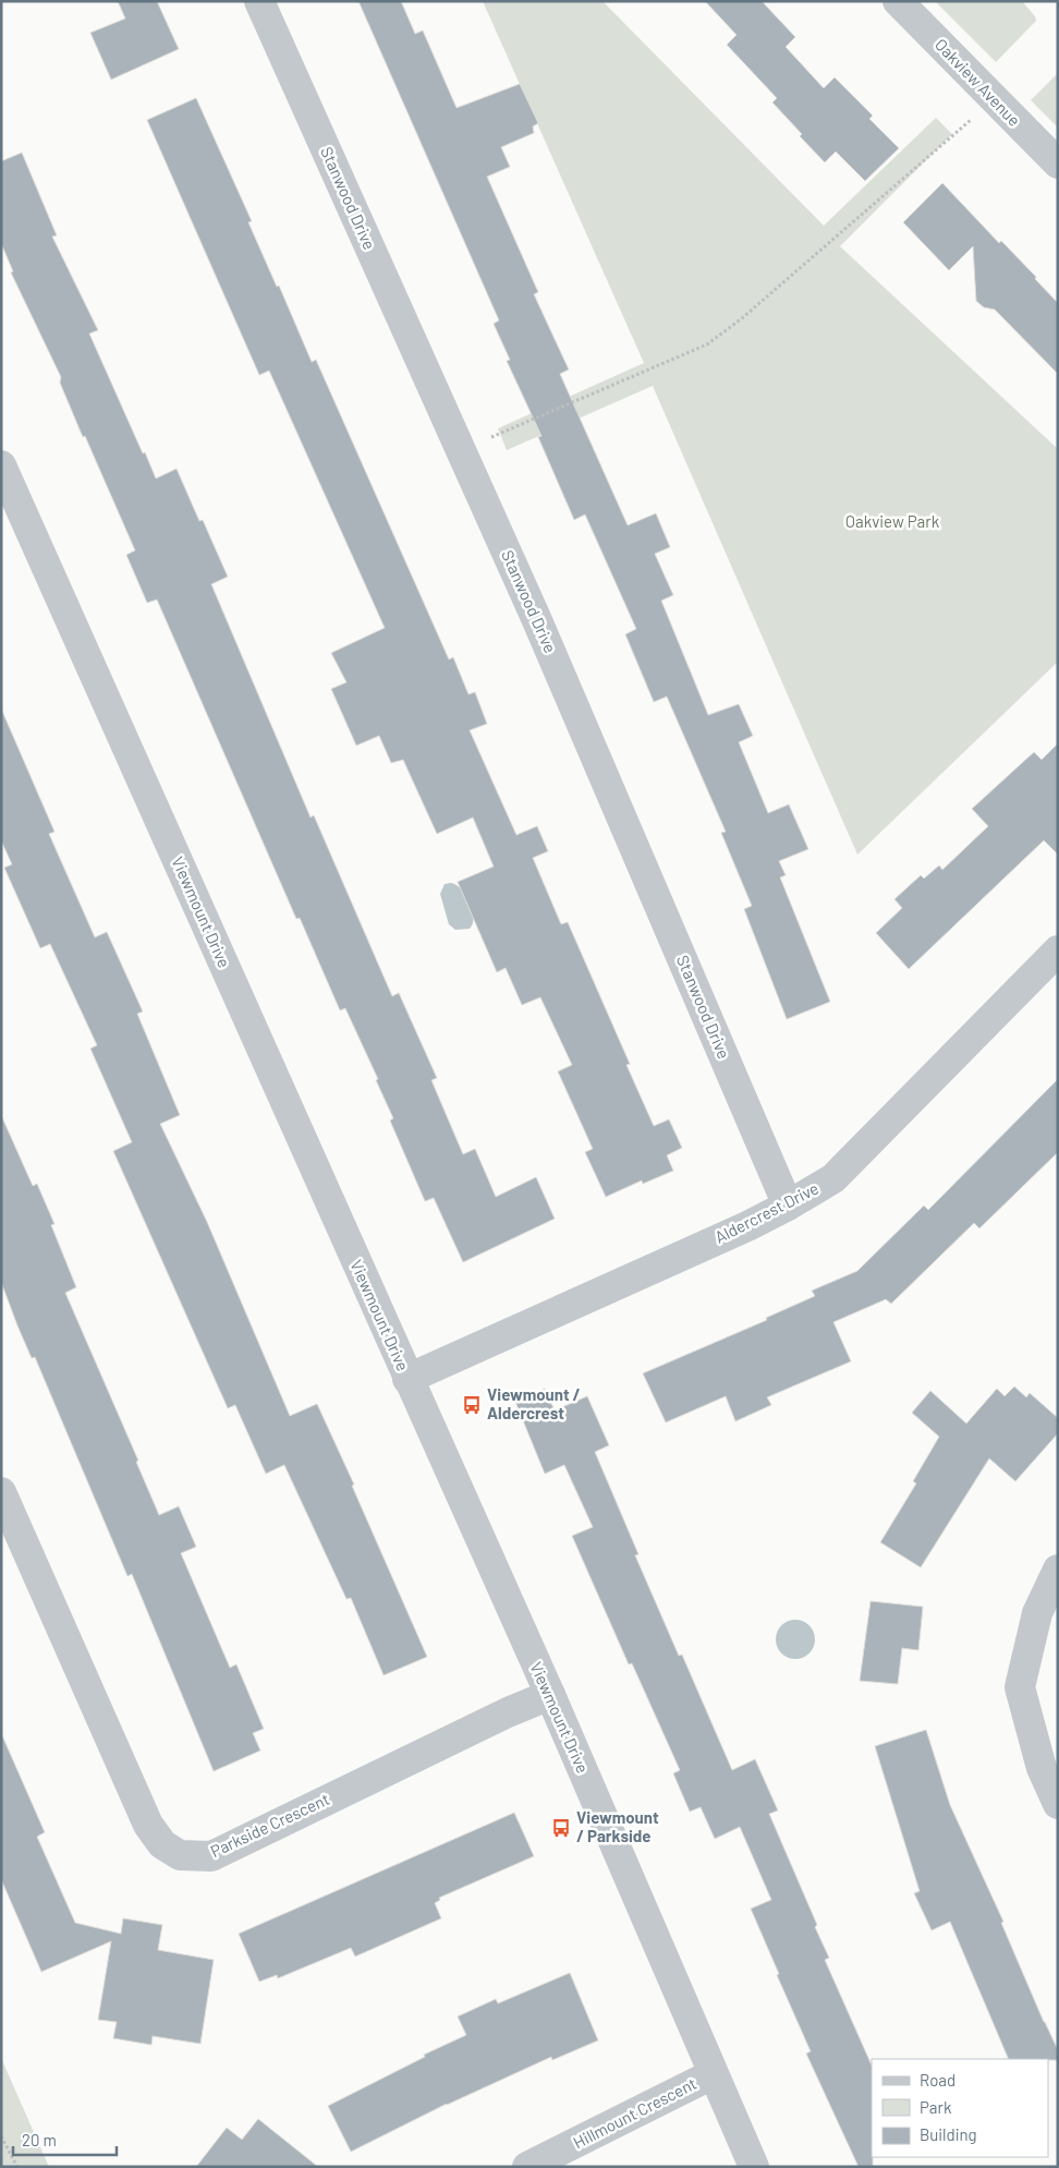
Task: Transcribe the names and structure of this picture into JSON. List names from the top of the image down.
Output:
{
  "streets": {
    "street": [
      "Oakview Avenue",
      "Stanwood Drive",
      "Viewmount Drive",
      "Aldercrest Drive",
      "Parkside Crescent",
      "Hillmount Crescent"
    ]
  },
  "crossings": [
    ["Stanwood Drive", "Aldercrest Drive"],
    ["Viewmount Drive", "Aldercrest Drive"],
    ["Viewmount Drive", "Parkside Crescent"],
    ["Viewmount Drive", "Hillmount Crescent"]
  ],
  "parks": ["Oakview Park"],
  "places": {
    "bus stop": ["Viewmount / Aldercrest", "Viewmount / Parkside"]
  },
  "legend": ["Road", "Park", "Building"],
  "scale_bar": "20 m"
}
